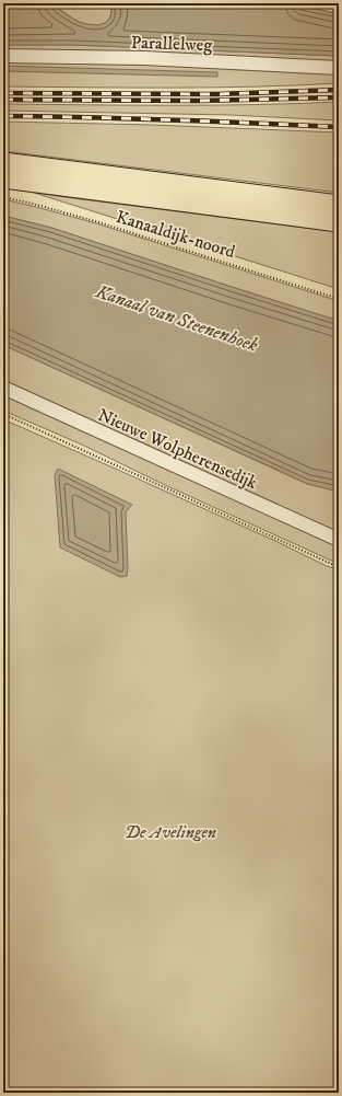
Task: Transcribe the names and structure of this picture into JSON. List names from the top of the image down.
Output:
{
  "streets": {
    "street": ["Parallelweg", "Nieuwe Wolpherensedijk"],
    "path": ["Kanaaldijk-noord"]
  },
  "water": ["Kanaal van Steenenhoek"],
  "parks": ["De Avelingen"]
}
